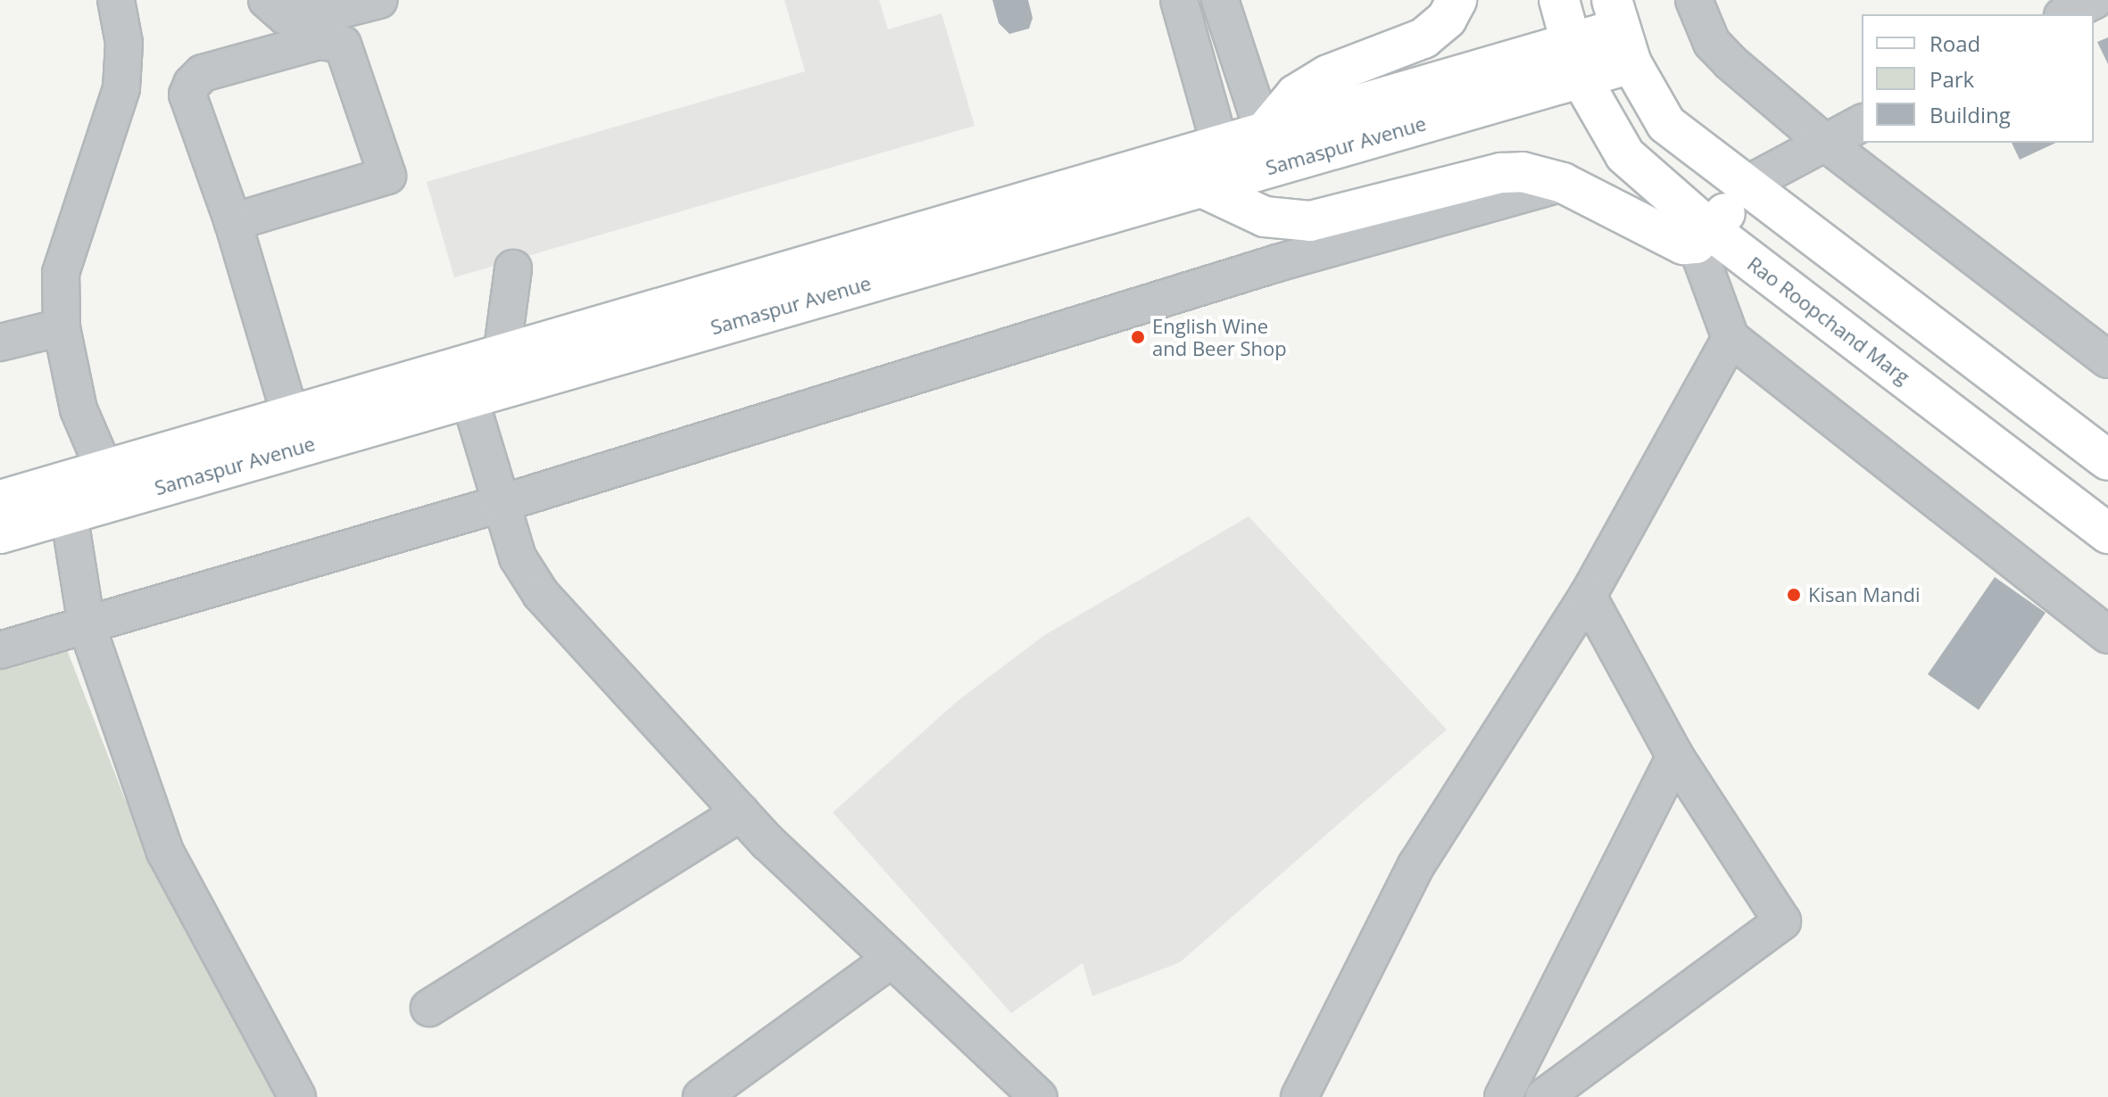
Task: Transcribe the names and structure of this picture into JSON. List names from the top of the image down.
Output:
{
  "streets": {
    "main road": ["Samaspur Avenue", "Rao Roopchand Marg"]
  },
  "crossings": [
    ["Samaspur Avenue", "Rao Roopchand Marg"]
  ],
  "places": ["English Wine and Beer Shop", "Kisan Mandi"],
  "legend": ["Road", "Park", "Building"]
}
